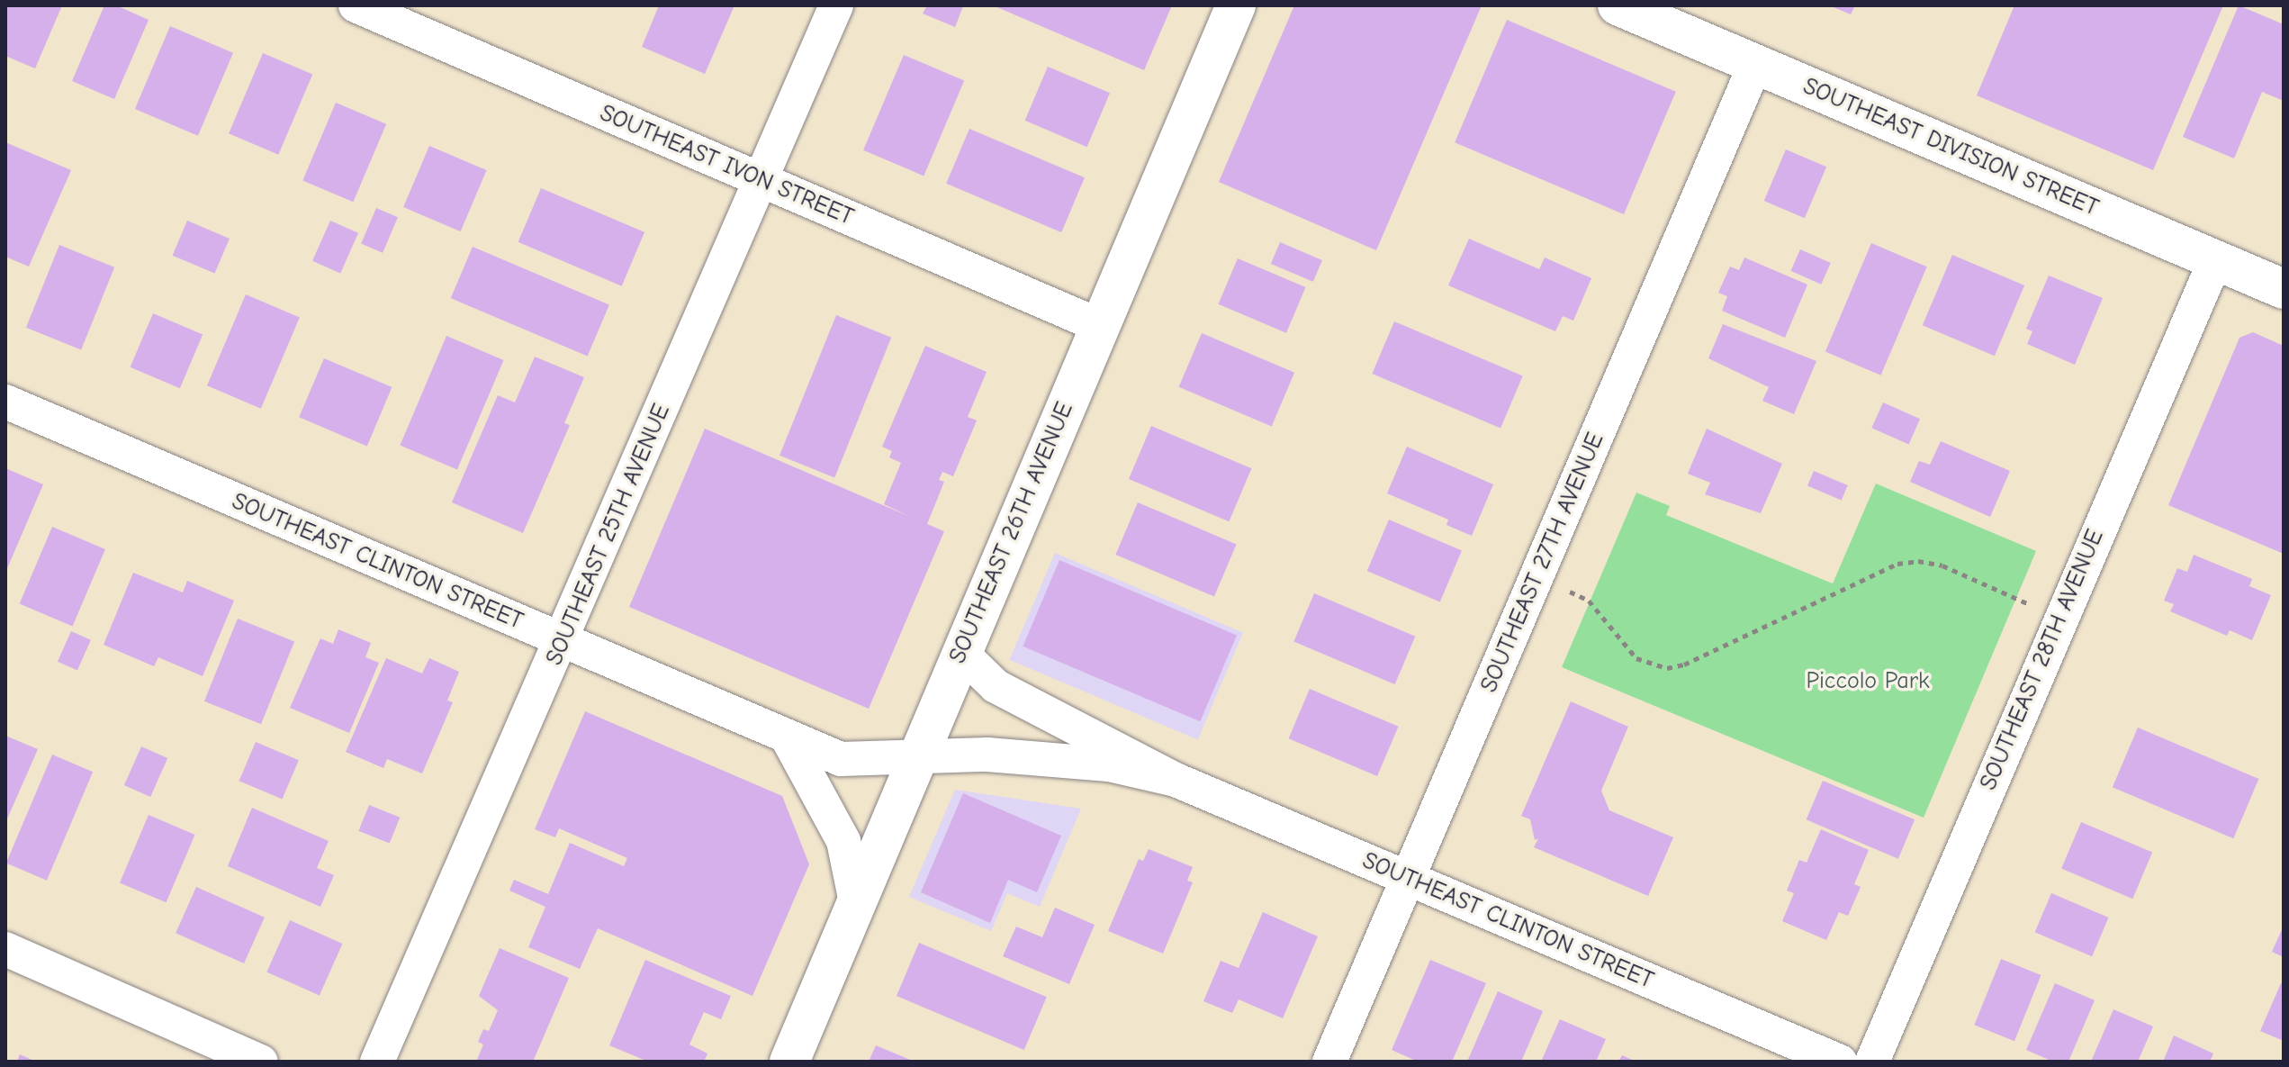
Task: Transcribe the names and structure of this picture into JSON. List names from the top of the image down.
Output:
{
  "streets": {
    "street": [
      "SOUTHEAST DIVISION STREET",
      "SOUTHEAST IVON STREET",
      "SOUTHEAST 26TH AVENUE",
      "SOUTHEAST 25TH AVENUE",
      "SOUTHEAST CLINTON STREET",
      "SOUTHEAST 27TH AVENUE",
      "SOUTHEAST 28TH AVENUE"
    ]
  },
  "crossings": [
    ["SOUTHEAST DIVISION STREET", "SOUTHEAST 27TH AVENUE"],
    ["SOUTHEAST DIVISION STREET", "SOUTHEAST 28TH AVENUE"],
    ["SOUTHEAST IVON STREET", "SOUTHEAST 26TH AVENUE"],
    ["SOUTHEAST IVON STREET", "SOUTHEAST 25TH AVENUE"],
    ["SOUTHEAST 26TH AVENUE", "SOUTHEAST CLINTON STREET"],
    ["SOUTHEAST 25TH AVENUE", "SOUTHEAST CLINTON STREET"],
    ["SOUTHEAST CLINTON STREET", "SOUTHEAST 27TH AVENUE"]
  ],
  "parks": ["Piccolo Park"]
}
